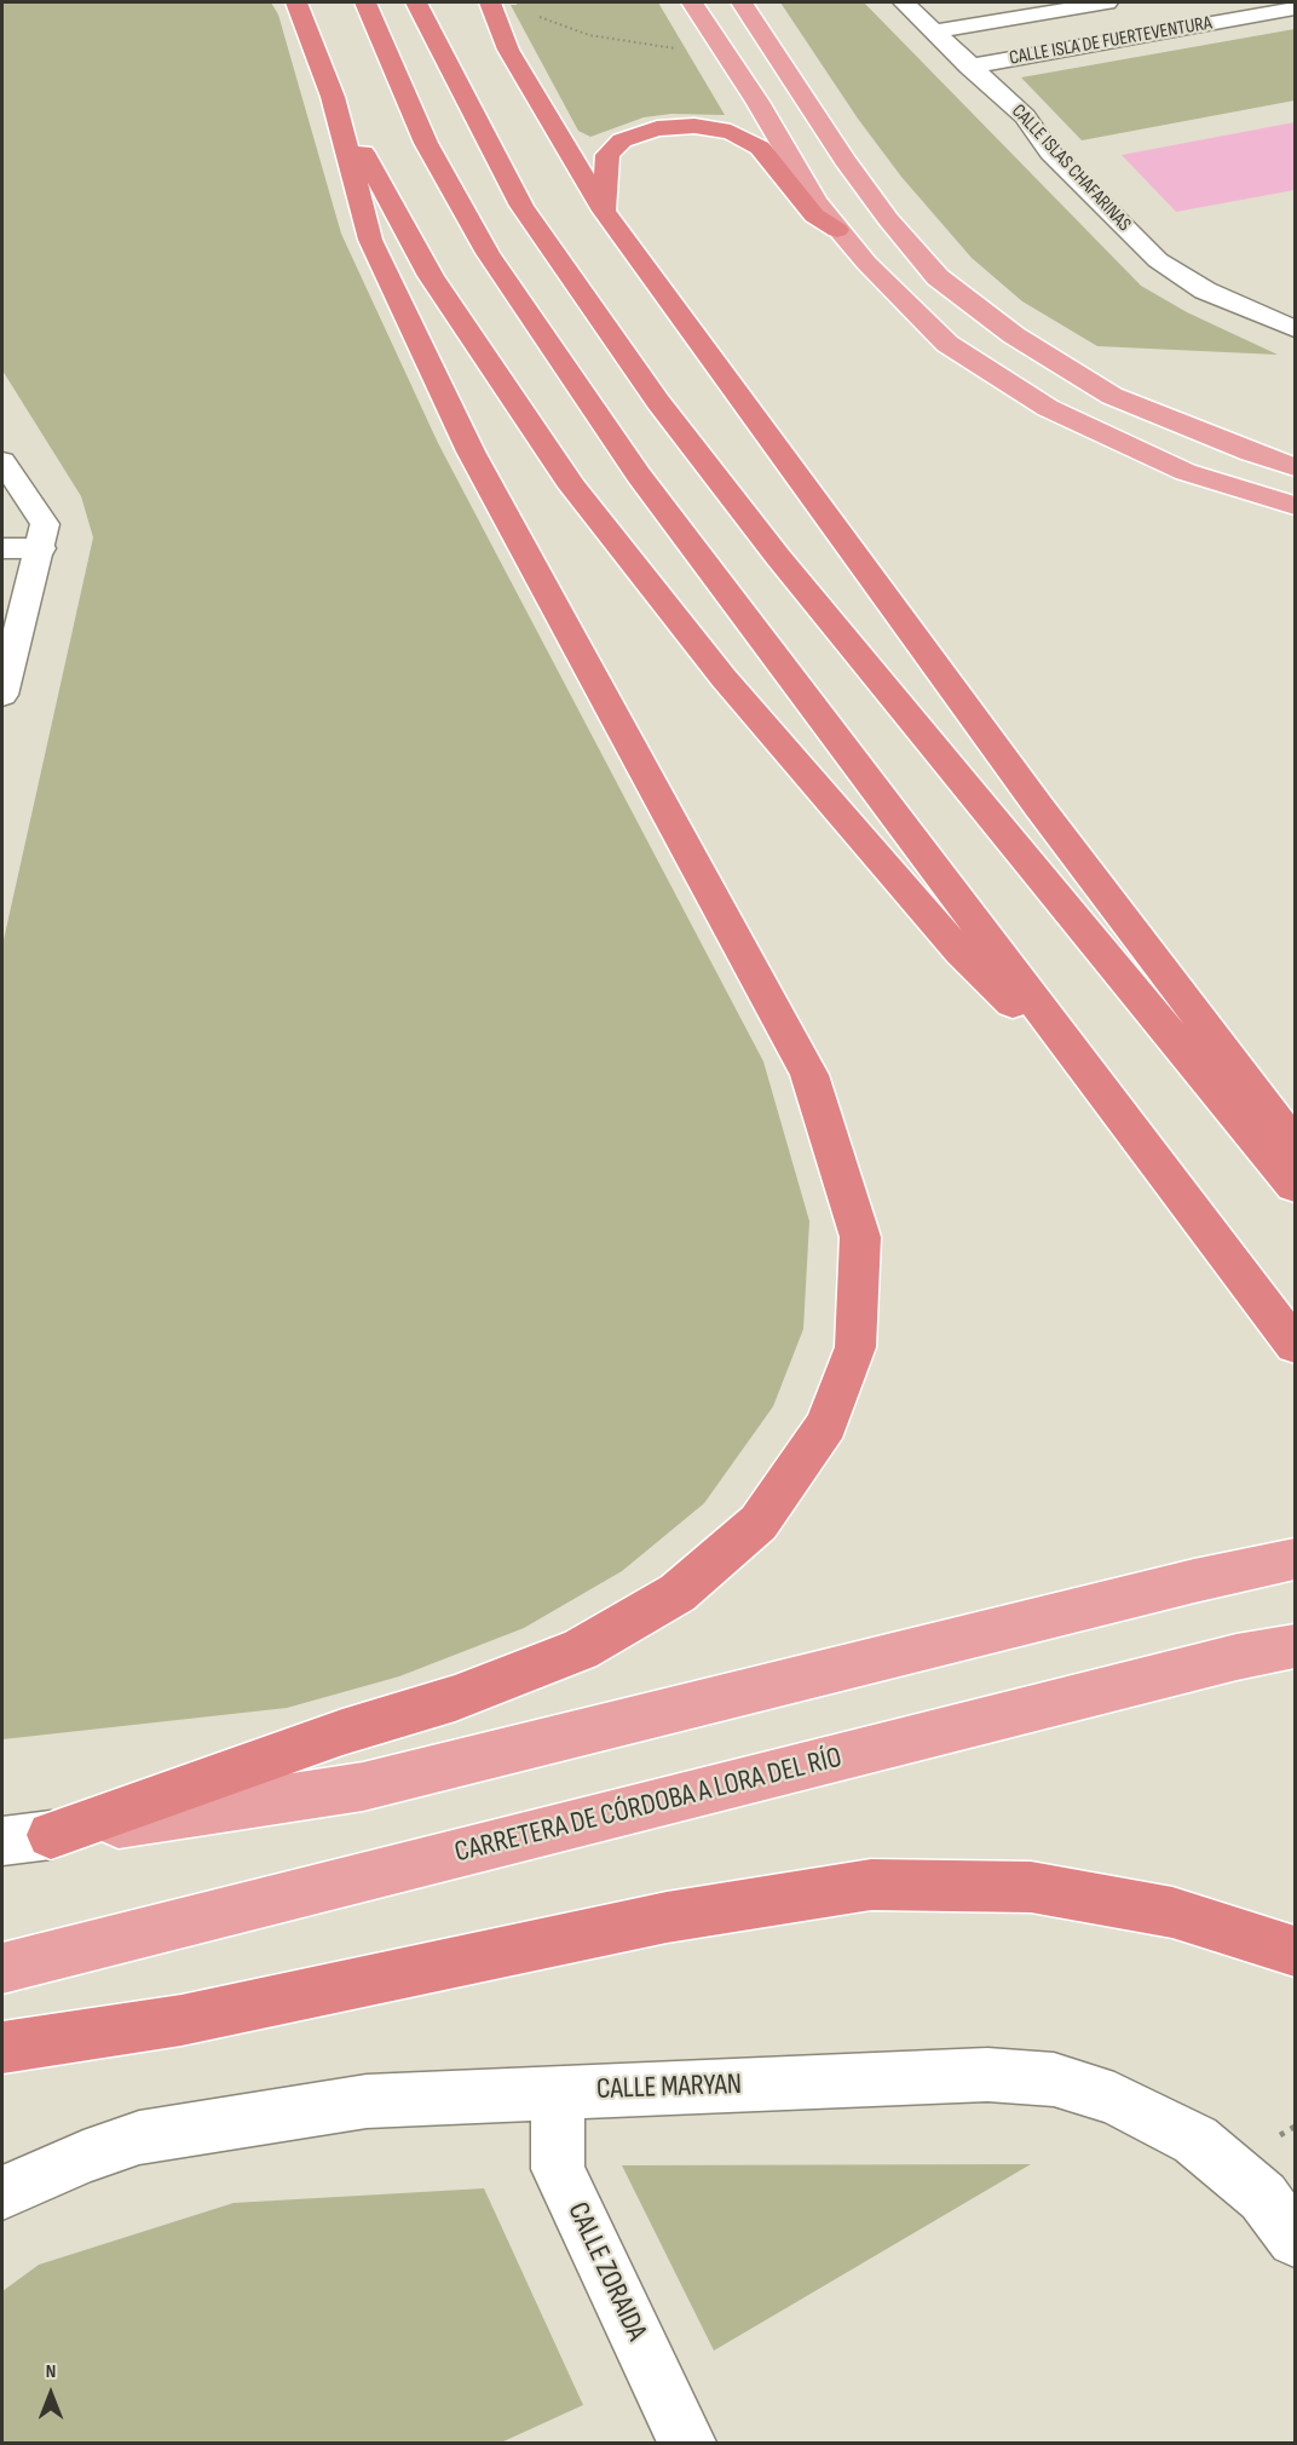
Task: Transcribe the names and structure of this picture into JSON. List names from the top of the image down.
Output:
{
  "streets": {
    "main road": ["CARRETERA DE CÓRDOBA A LORA DEL RÍO"],
    "street": [
      "CALLE ISLA DE FUERTEVENTURA",
      "CALLE ISLAS CHAFARINAS",
      "CALLE MARYAN",
      "CALLE ZORAIDA"
    ]
  },
  "crossings": [
    ["CALLE ISLA DE FUERTEVENTURA", "CALLE ISLAS CHAFARINAS"],
    ["CALLE MARYAN", "CALLE ZORAIDA"]
  ],
  "north": "top"
}
